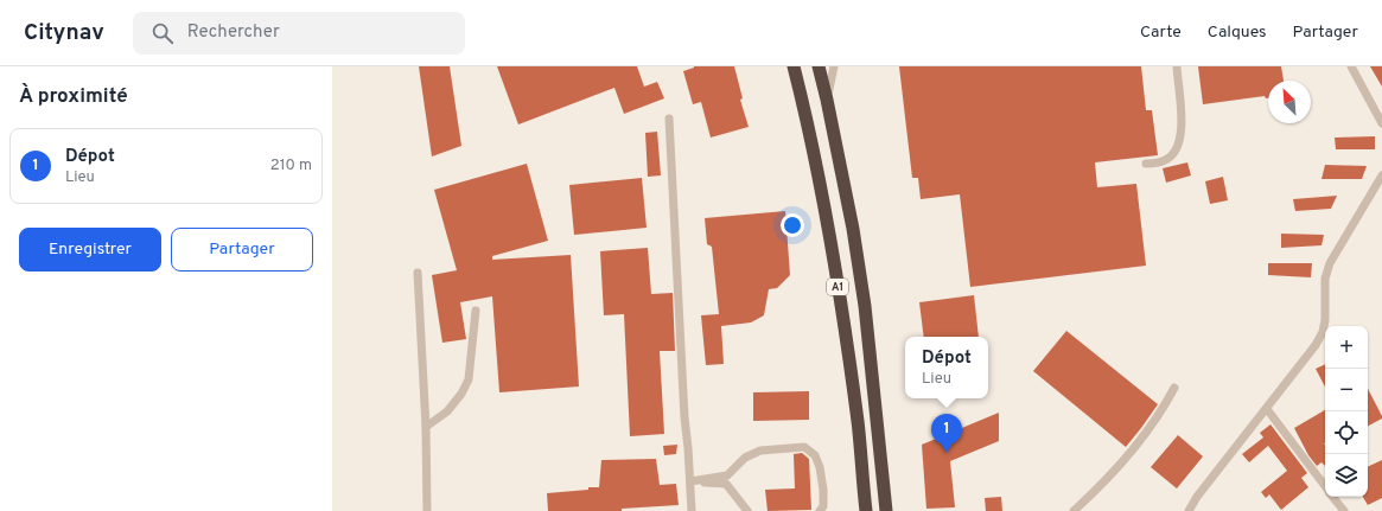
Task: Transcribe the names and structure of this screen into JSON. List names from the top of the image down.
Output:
{
  "streets": {
    "highway": ["A1"]
  },
  "north": "top left",
  "page": {
    "header": "Citynav",
    "search": "Rechercher",
    "nav": ["Carte", "Calques", "Partager"],
    "heading": "À proximité",
    "list": [
      {
        "mark": "1",
        "name": "Dépot",
        "note": "Lieu",
        "value": "210 m"
      }
    ],
    "buttons": ["Enregistrer", "Partager"],
    "map_buttons": ["+", "−"],
    "popup": ["Dépot", "Lieu"],
    "pins": "1"
  }
}
